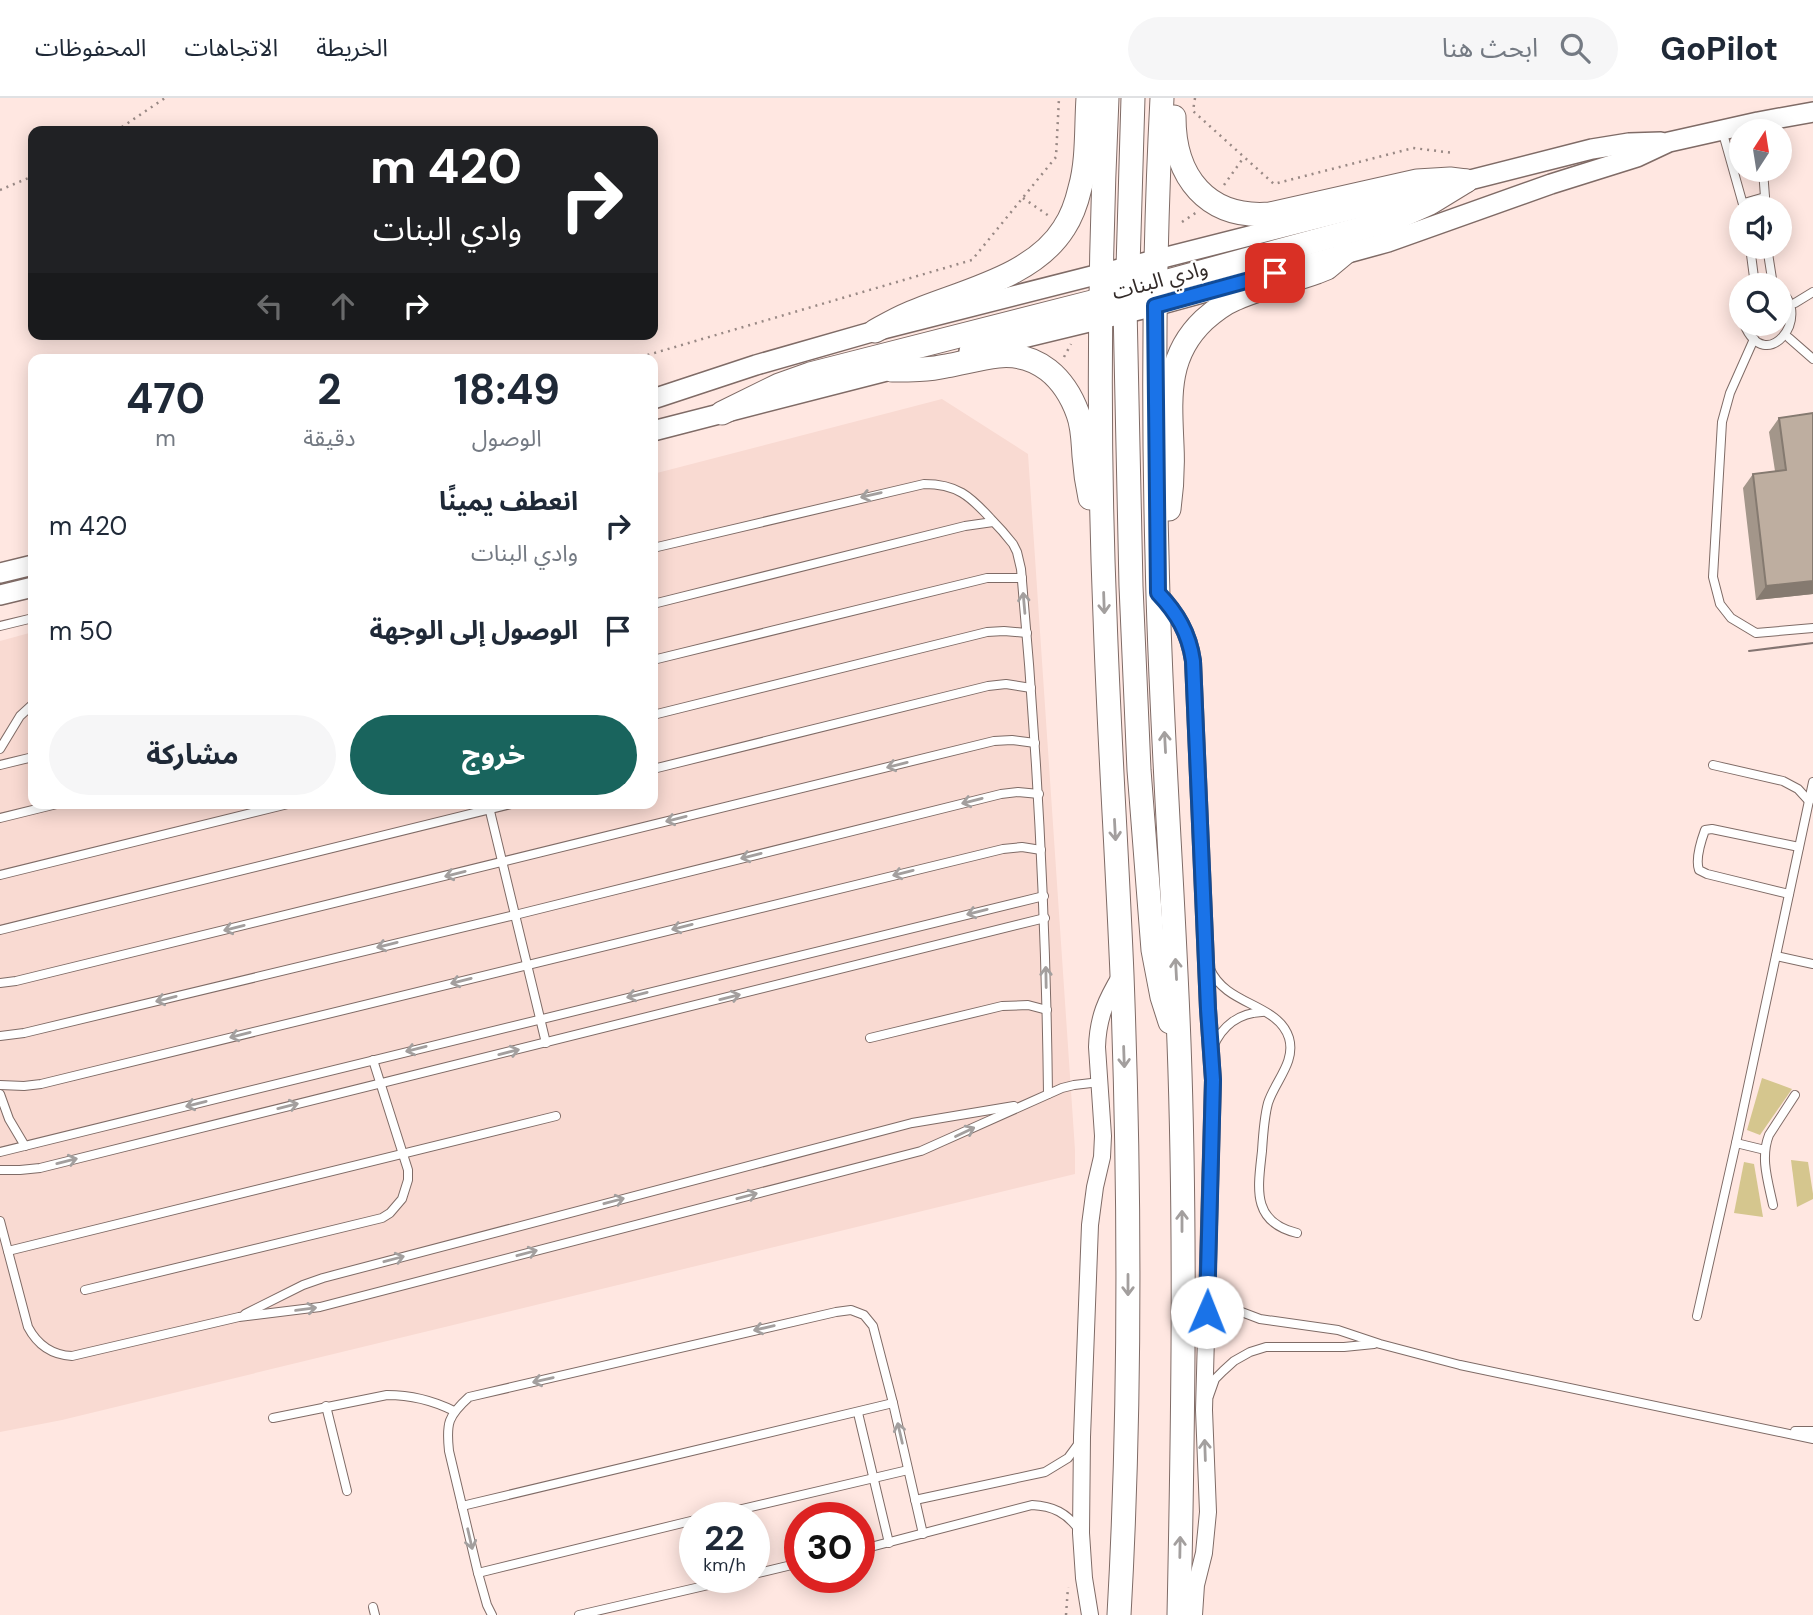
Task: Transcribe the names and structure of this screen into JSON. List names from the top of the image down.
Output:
{
  "streets": {
    "street": ["وادي البنات"]
  },
  "north": "top",
  "page": {
    "header": "GoPilot",
    "search": "ابحث هنا",
    "nav": ["الخريطة", "الاتجاهات", "المحفوظات"],
    "turn": ["420 m", "وادي البنات"],
    "eta": [
      "18:49",
      "الوصول",
      "2",
      "دقيقة",
      "470",
      "m"
    ],
    "list": [
      {
        "name": "انعطف يمينًا",
        "note": "وادي البنات",
        "value": "420 m"
      },
      {
        "name": "الوصول إلى الوجهة",
        "value": "50 m"
      }
    ],
    "buttons": ["خروج", "مشاركة"],
    "speed": "22 km/h",
    "limit": "30"
  }
}
